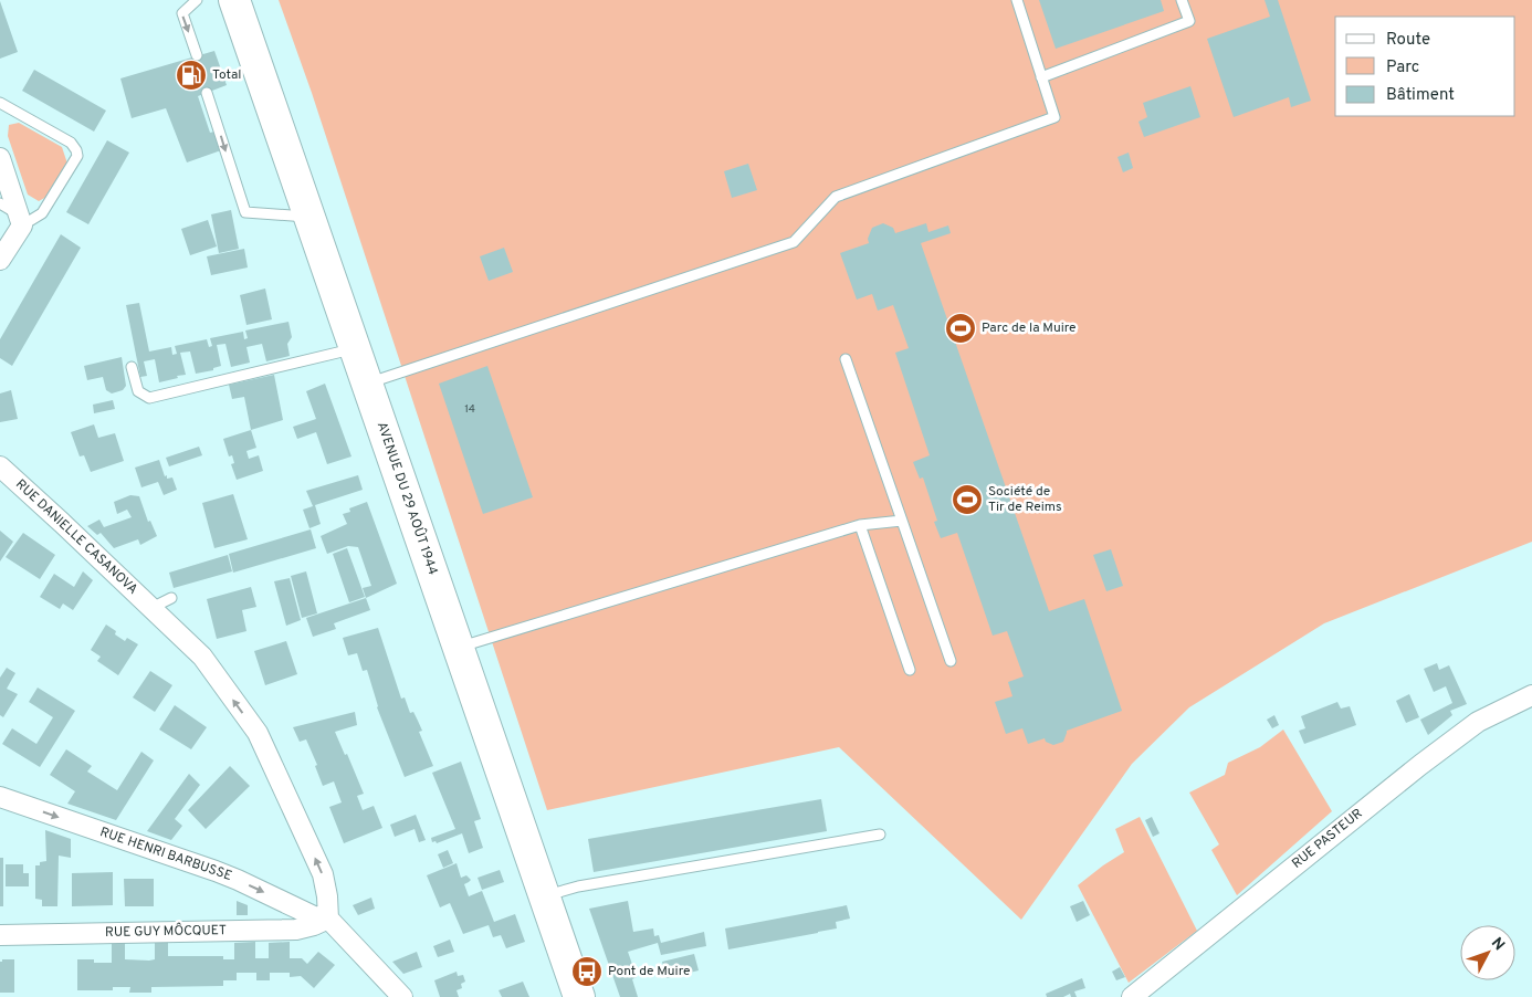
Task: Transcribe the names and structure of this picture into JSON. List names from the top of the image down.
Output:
{
  "streets": {
    "main road": ["AVENUE DU 29 AOÛT 1944"],
    "street": [
      "RUE DANIELLE CASANOVA",
      "RUE PASTEUR",
      "RUE HENRI BARBUSSE",
      "RUE GUY MÔCQUET"
    ]
  },
  "crossings": [
    ["RUE DANIELLE CASANOVA", "RUE HENRI BARBUSSE"],
    ["RUE DANIELLE CASANOVA", "RUE GUY MÔCQUET"],
    ["RUE HENRI BARBUSSE", "RUE GUY MÔCQUET"]
  ],
  "one_way": ["RUE DANIELLE CASANOVA", "RUE HENRI BARBUSSE"],
  "places": {
    "fuel station": ["Total"],
    "sports": ["Parc de la Muire", "Société de Tir de Reims"],
    "bus stop": ["Pont de Muire"]
  },
  "house_numbers": ["14"],
  "legend": ["Route", "Parc", "Bâtiment"],
  "north": "top right"
}
